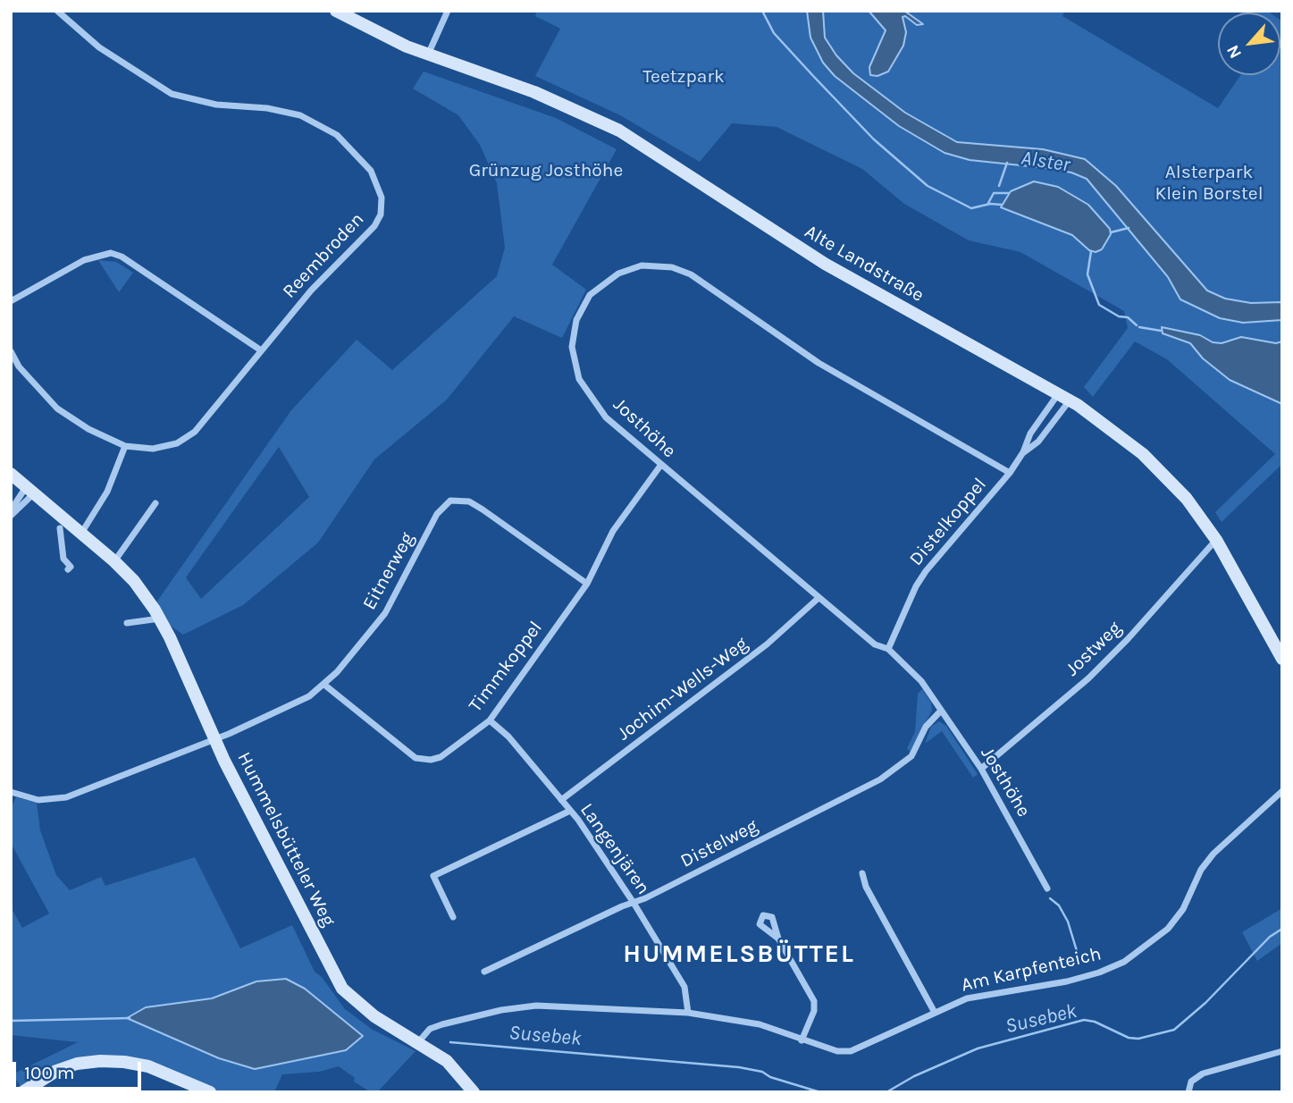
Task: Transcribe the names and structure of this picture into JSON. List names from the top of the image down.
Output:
{
  "streets": {
    "main road": ["Alte Landstraße", "Hummelsbütteler Weg"],
    "street": [
      "Reembroden",
      "Josthöhe",
      "Distelkoppel",
      "Eitnerweg",
      "Jostweg",
      "Timmkoppel",
      "Jochim-Wells-Weg",
      "Distelweg",
      "Langenjären",
      "Am Karpfenteich"
    ]
  },
  "crossings": [
    ["Alte Landstraße", "Distelkoppel"],
    ["Alte Landstraße", "Jostweg"],
    ["Josthöhe", "Distelkoppel"],
    ["Josthöhe", "Jostweg"],
    ["Josthöhe", "Timmkoppel"],
    ["Josthöhe", "Jochim-Wells-Weg"],
    ["Josthöhe", "Distelweg"],
    ["Eitnerweg", "Timmkoppel"],
    ["Eitnerweg", "Hummelsbütteler Weg"],
    ["Timmkoppel", "Langenjären"],
    ["Jochim-Wells-Weg", "Langenjären"],
    ["Hummelsbütteler Weg", "Am Karpfenteich"],
    ["Distelweg", "Langenjären"],
    ["Langenjären", "Am Karpfenteich"]
  ],
  "districts": ["HUMMELSBÜTTEL"],
  "water": ["Alster", "Susebek"],
  "parks": ["Teetzpark", "Grünzug Josthöhe", "Alsterpark Klein Borstel"],
  "scale_bar": "100 m",
  "north": "bottom left"
}
